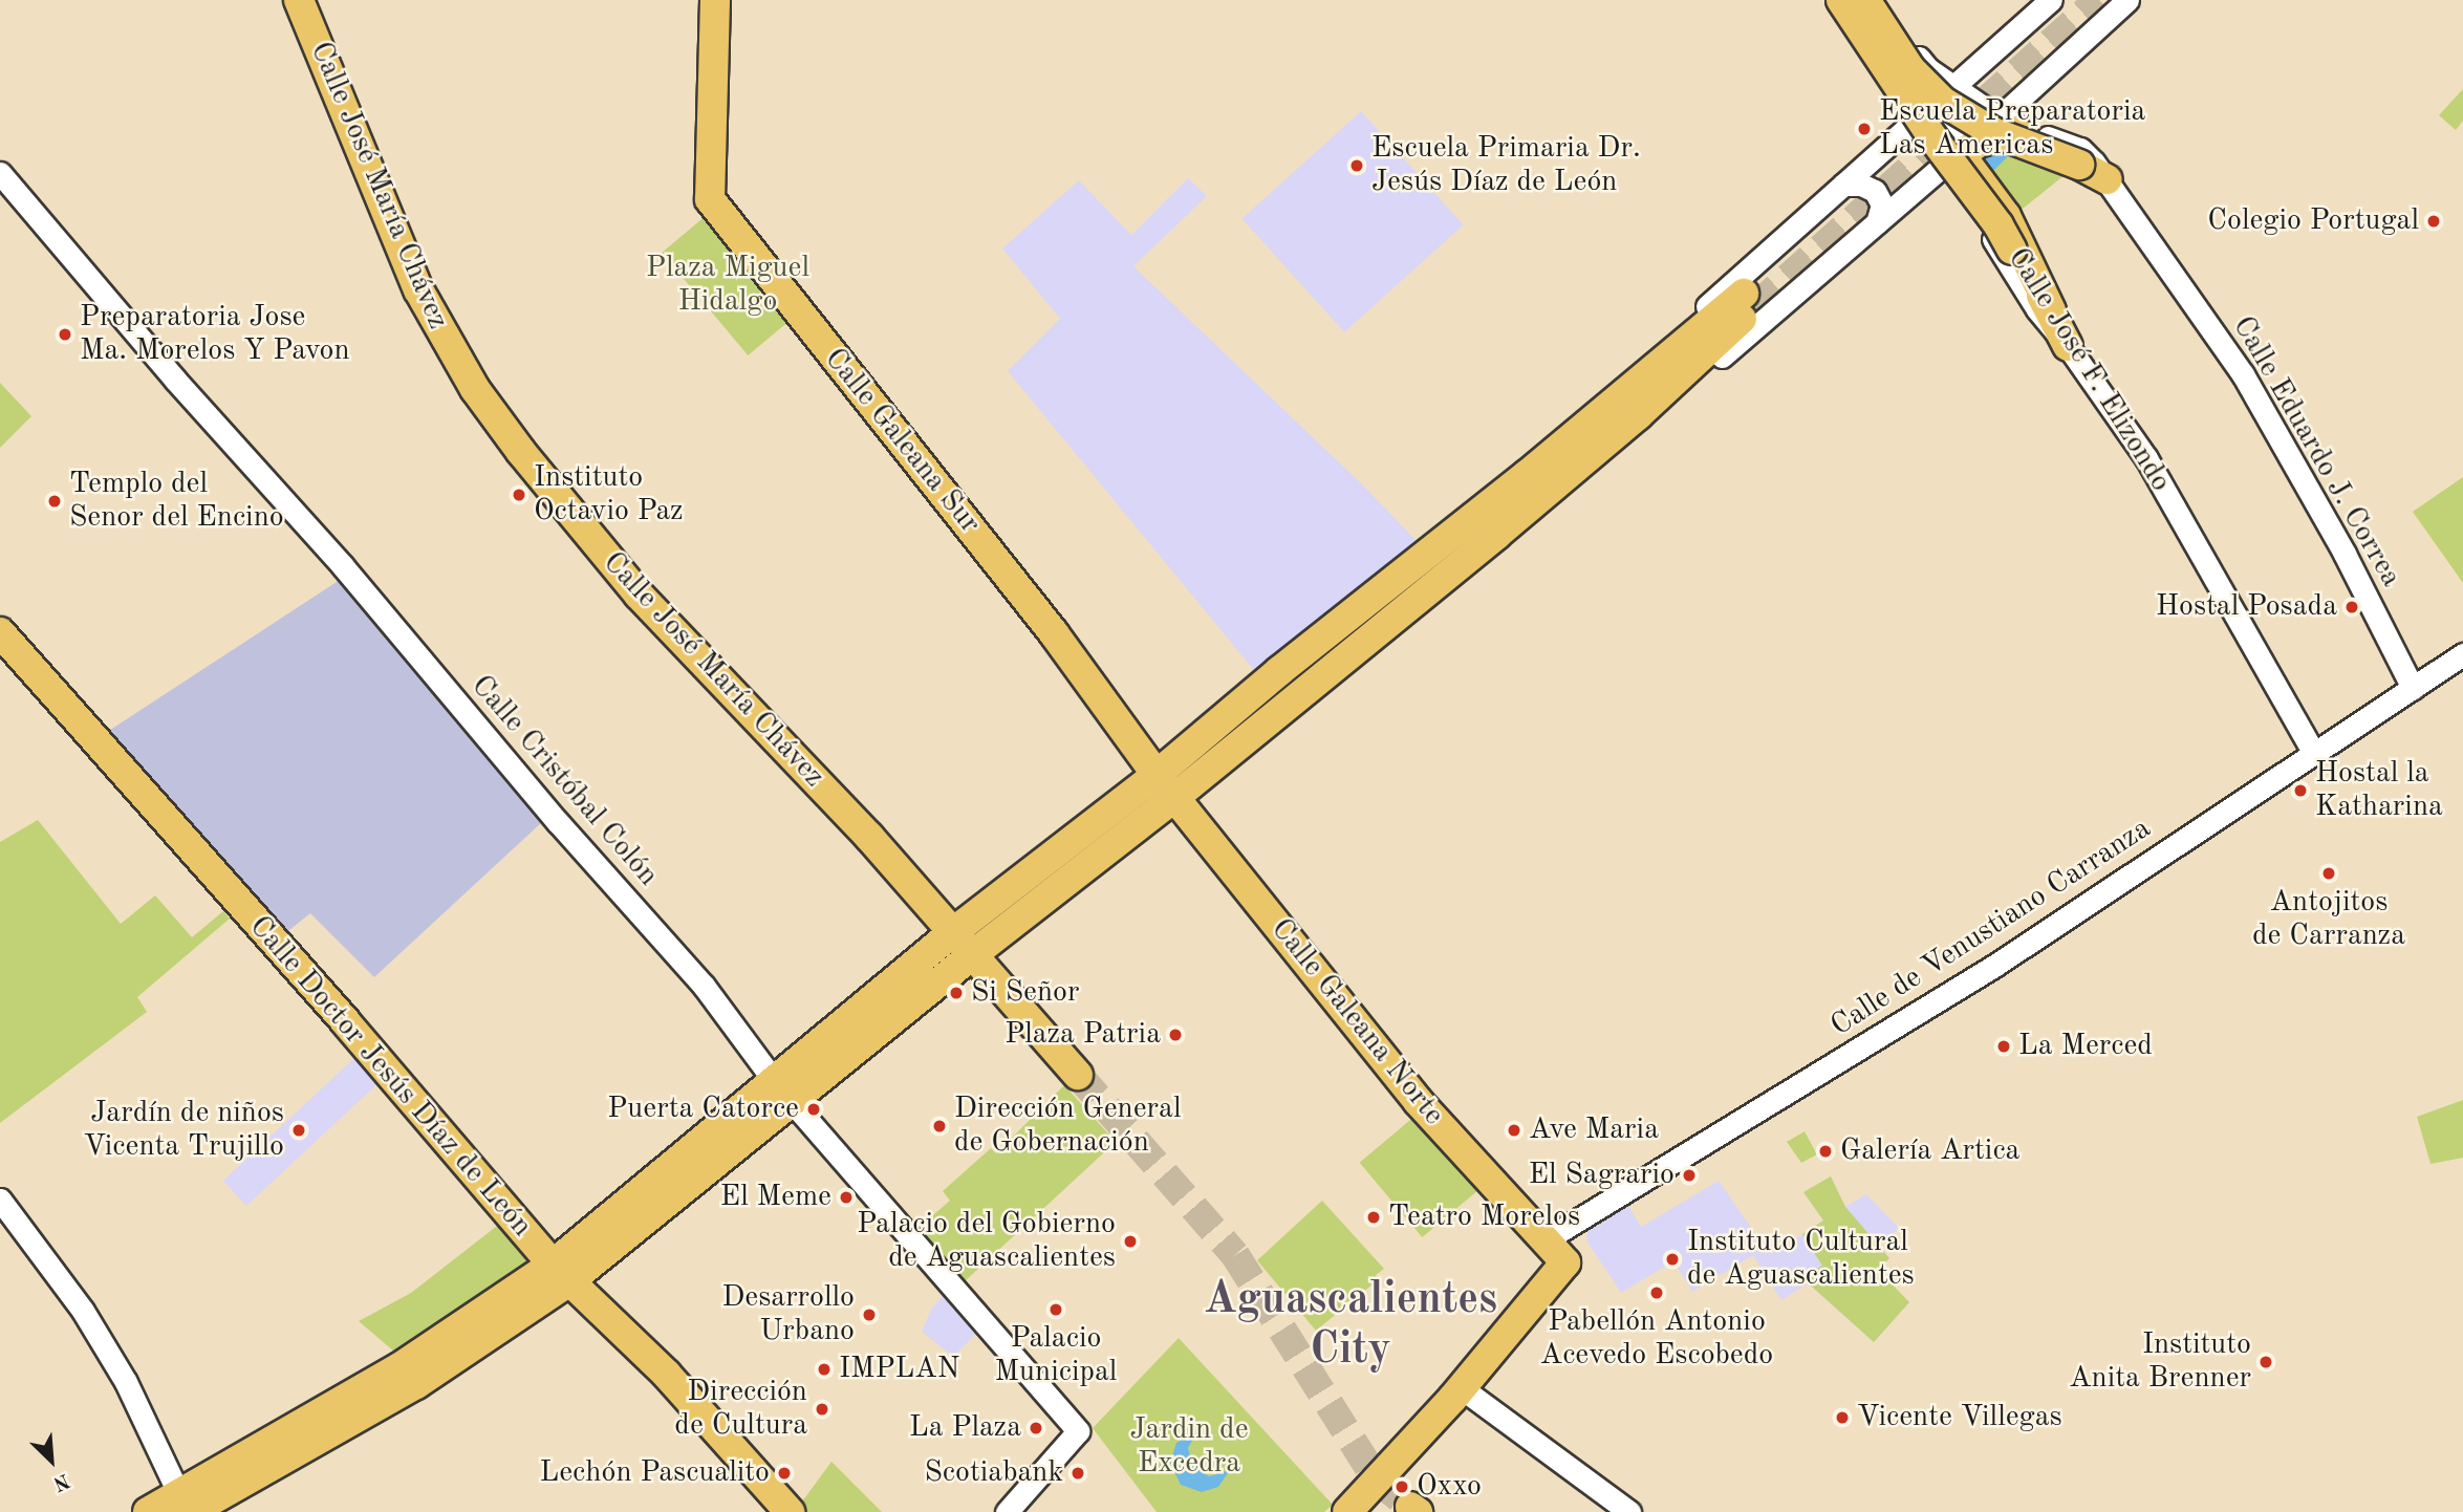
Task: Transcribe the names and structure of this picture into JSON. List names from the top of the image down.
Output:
{
  "streets": {
    "main road": [
      "Calle José María Chávez",
      "Calle José F. Elizondo",
      "Calle Galeana Sur",
      "Calle Galeana Norte",
      "Calle Doctor Jesús Díaz de León"
    ],
    "street": ["Calle Eduardo J. Correa", "Calle Cristóbal Colón", "Calle de Venustiano Carranza"]
  },
  "crossings": [
    ["Calle José F. Elizondo", "Calle de Venustiano Carranza"],
    ["Calle Galeana Sur", "Calle Galeana Norte"],
    ["Calle Eduardo J. Correa", "Calle de Venustiano Carranza"],
    ["Calle de Venustiano Carranza", "Calle Galeana Norte"]
  ],
  "districts": ["Aguascalientes City"],
  "parks": ["Plaza Miguel Hidalgo", "Jardin de Excedra"],
  "places": [
    "Escuela Preparatoria Las Americas",
    "Escuela Primaria Dr. Jesús Díaz de León",
    "Colegio Portugal",
    "Preparatoria Jose Ma. Morelos Y Pavon",
    "Instituto Octavio Paz",
    "Templo del Senor del Encino",
    "Hostal Posada",
    "Hostal la Katharina",
    "Antojitos de Carranza",
    "Si Señor",
    "Plaza Patria",
    "La Merced",
    "Puerta Catorce",
    "Dirección General de Gobernación",
    "Jardín de niños Vicenta Trujillo",
    "Ave Maria",
    "Galería Artica",
    "El Sagrario",
    "El Meme",
    "Teatro Morelos",
    "Palacio del Gobierno de Aguascalientes",
    "Instituto Cultural de Aguascalientes",
    "Pabellón Antonio Acevedo Escobedo",
    "Palacio Municipal",
    "Desarrollo Urbano",
    "Instituto Anita Brenner",
    "IMPLAN",
    "Dirección de Cultura",
    "Vicente Villegas",
    "La Plaza",
    "Lechón Pascualito",
    "Scotiabank",
    "Oxxo"
  ],
  "north": "bottom right"
}
